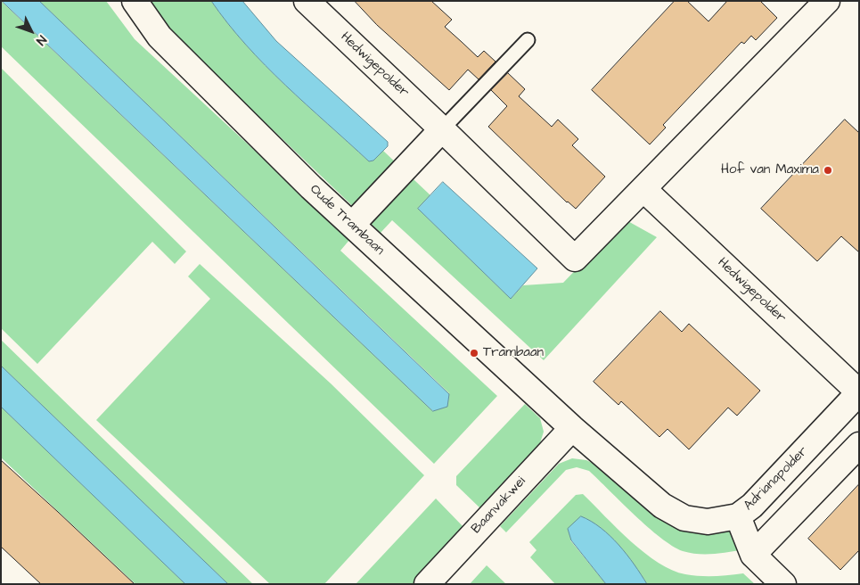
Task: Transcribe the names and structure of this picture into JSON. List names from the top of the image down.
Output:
{
  "streets": {
    "street": [
      "Hedwigepolder",
      "Oude Trambaan",
      "Adrianapolder",
      "Baanvakwei"
    ]
  },
  "crossings": [
    ["Hedwigepolder", "Adrianapolder"],
    ["Oude Trambaan", "Adrianapolder"],
    ["Oude Trambaan", "Baanvakwei"],
    ["Adrianapolder", "Baanvakwei"]
  ],
  "places": ["Hof van Maxima", "Trambaan"],
  "north": "bottom right"
}
